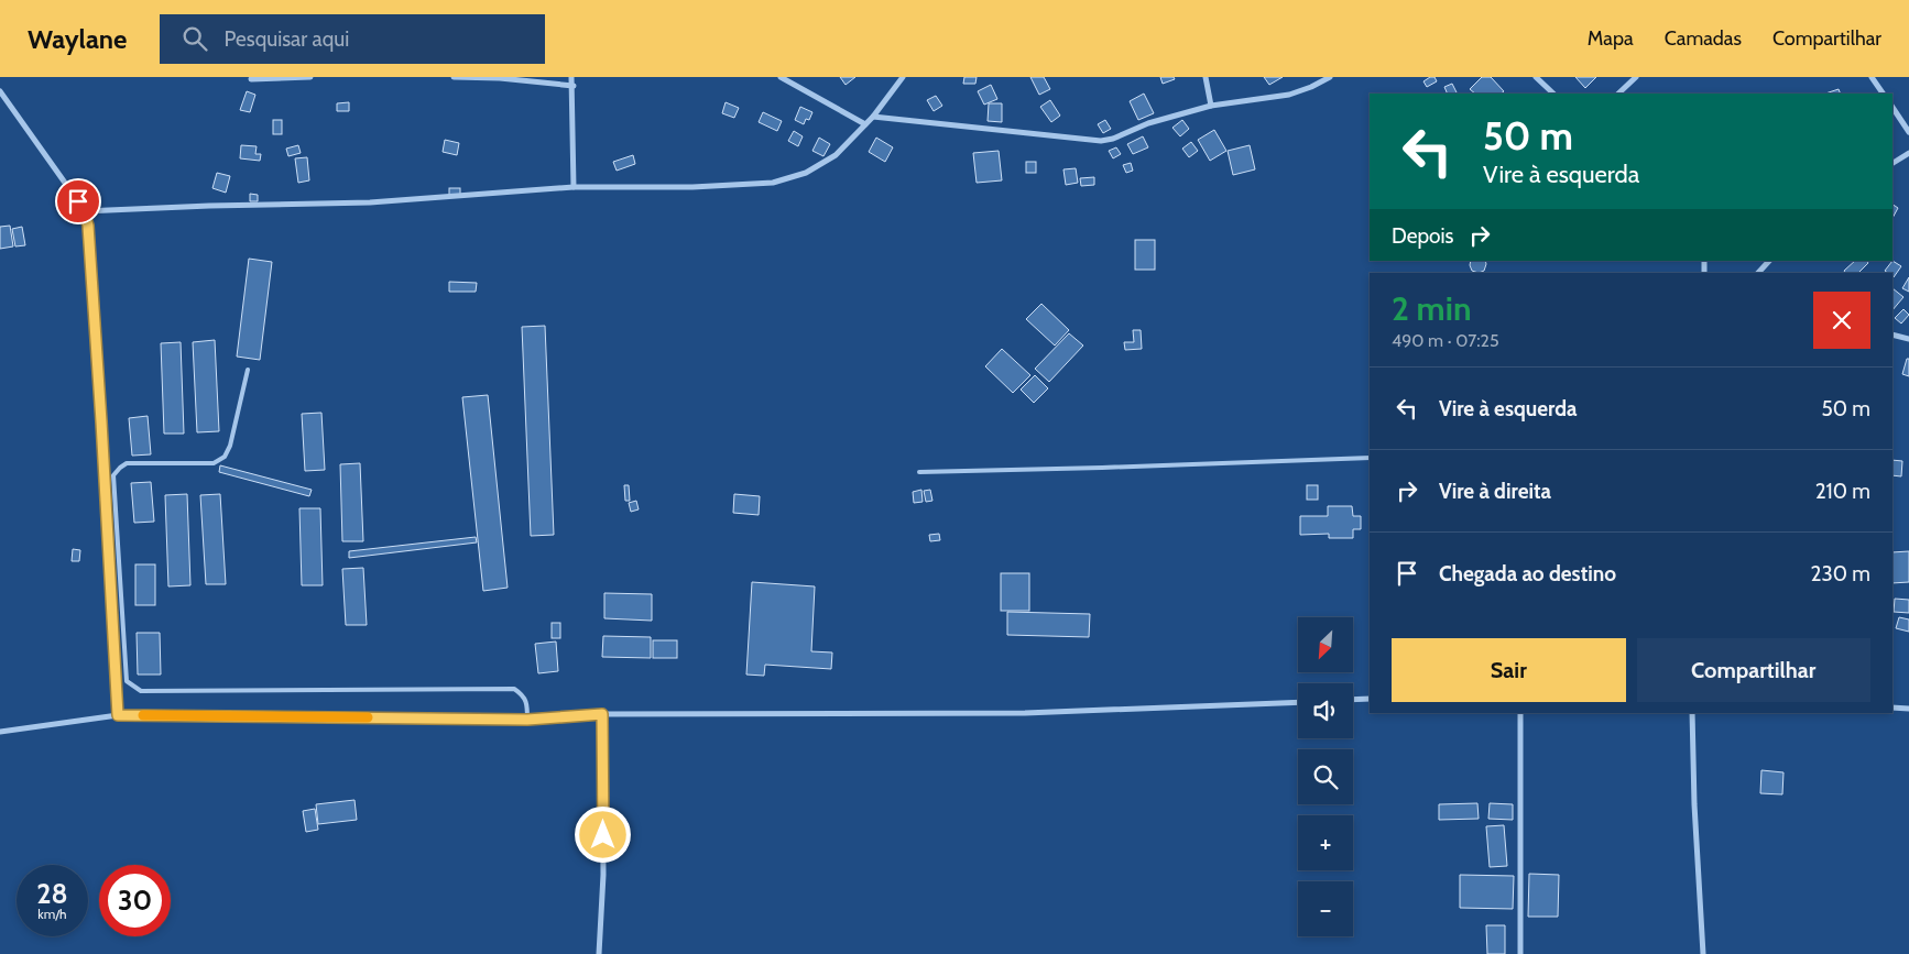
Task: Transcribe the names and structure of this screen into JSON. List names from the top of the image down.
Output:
{
  "north": "bottom left",
  "page": {
    "header": "Waylane",
    "search": "Pesquisar aqui",
    "nav": ["Mapa", "Camadas", "Compartilhar"],
    "turn": ["50 m", "Vire à esquerda"],
    "then": "Depois",
    "heading": ["2 min", "490 m · 07:25"],
    "list": [
      {
        "name": "Vire à esquerda",
        "value": "50 m"
      },
      {
        "name": "Vire à direita",
        "value": "210 m"
      },
      {
        "name": "Chegada ao destino",
        "value": "230 m"
      }
    ],
    "map_buttons": ["+", "−"],
    "buttons": ["Sair", "Compartilhar"],
    "speed": "28 km/h",
    "limit": "30"
  }
}
